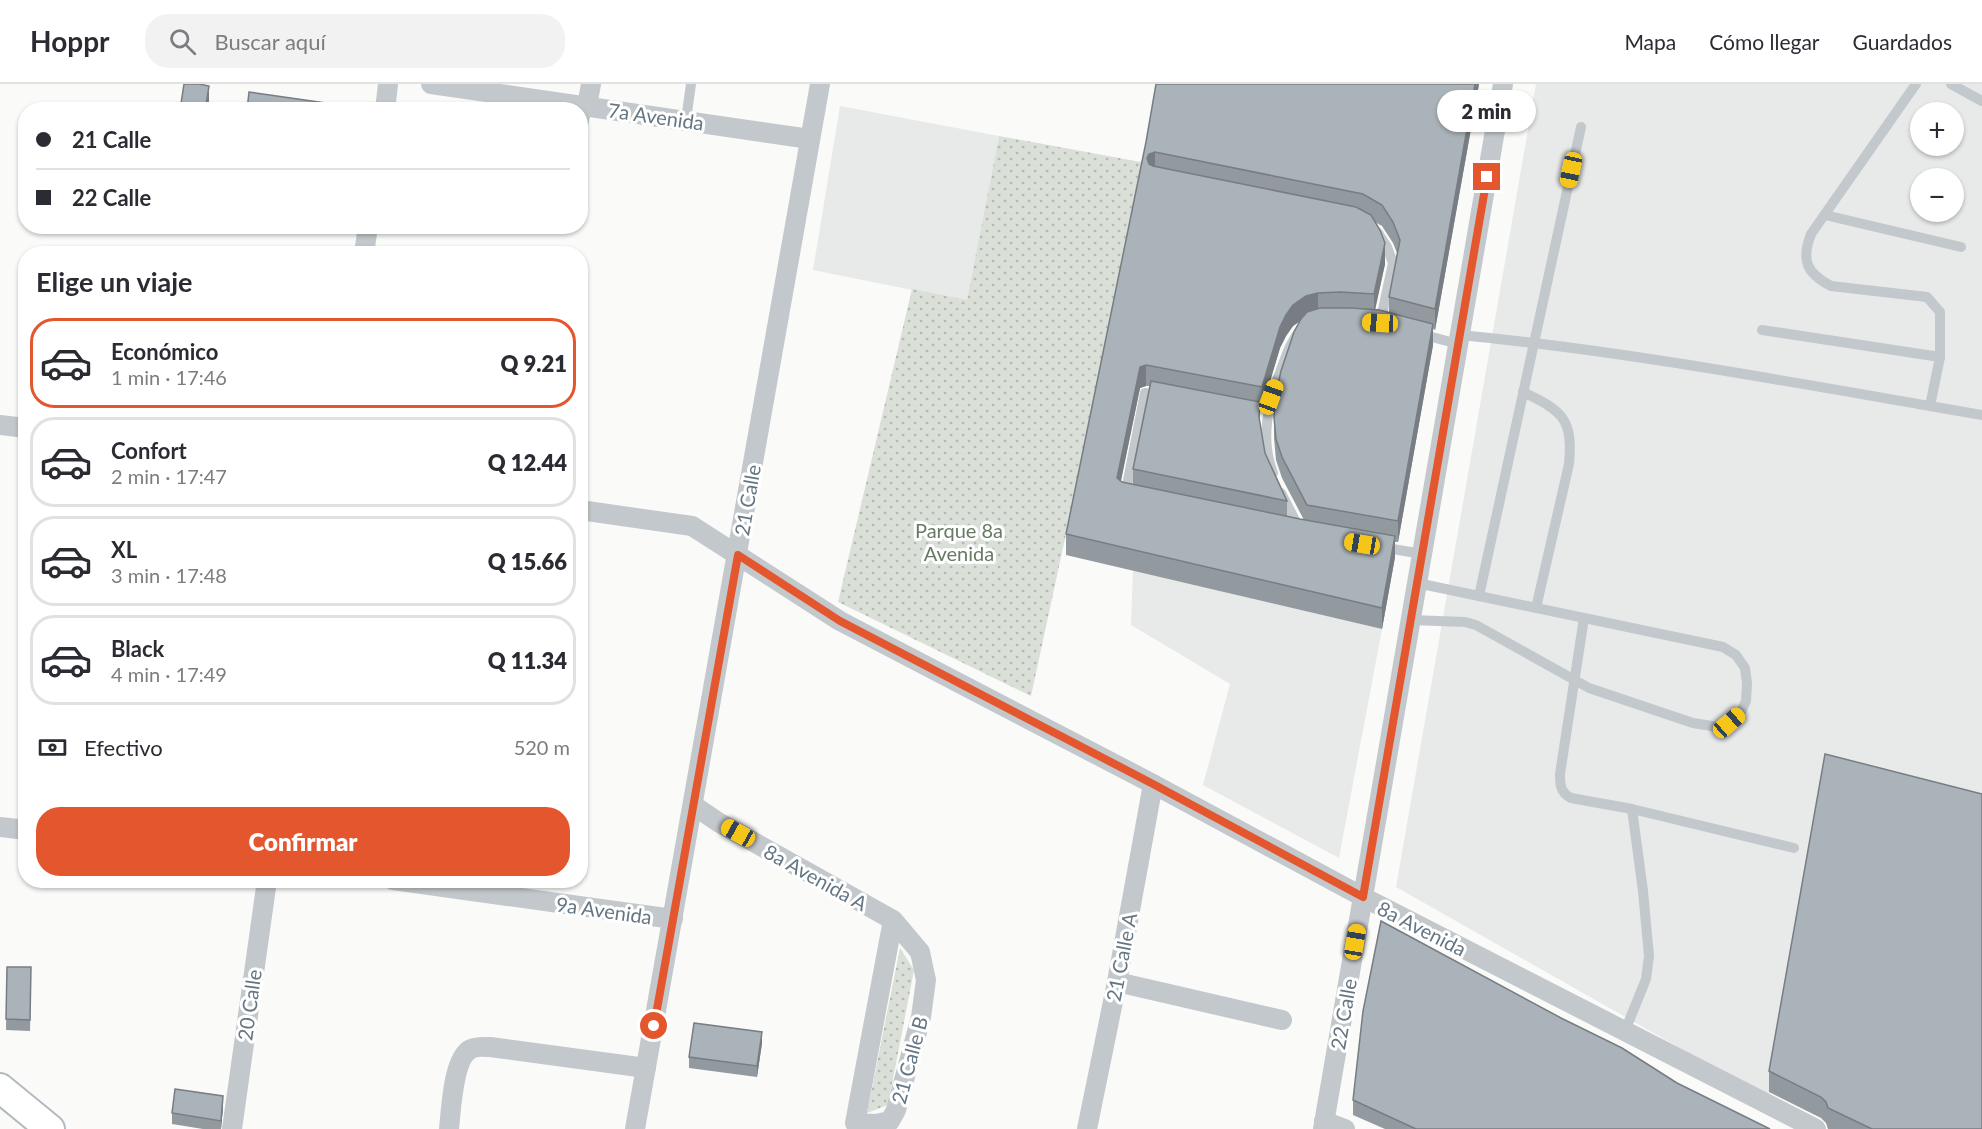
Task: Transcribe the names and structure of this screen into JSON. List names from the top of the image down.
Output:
{
  "streets": {
    "street": [
      "7a Avenida",
      "21 Calle",
      "8a Avenida A",
      "9a Avenida",
      "8a Avenida",
      "21 Calle A",
      "20 Calle",
      "22 Calle",
      "21 Calle B"
    ]
  },
  "crossings": [
    ["7a Avenida", "21 Calle"],
    ["21 Calle", "8a Avenida A"],
    ["21 Calle", "9a Avenida"],
    ["21 Calle", "8a Avenida"],
    ["8a Avenida A", "21 Calle B"],
    ["8a Avenida", "21 Calle A"],
    ["8a Avenida", "22 Calle"]
  ],
  "parks": ["Parque 8a Avenida"],
  "page": {
    "header": "Hoppr",
    "search": "Buscar aquí",
    "nav": ["Mapa", "Cómo llegar", "Guardados"],
    "bubble": "2 min",
    "map_buttons": ["+", "−"],
    "banner": ["21 Calle", "22 Calle"],
    "heading": "Elige un viaje",
    "list": [
      {
        "name": "Económico",
        "note": "1 min · 17:46",
        "value": "Q 9.21"
      },
      {
        "name": "Confort",
        "note": "2 min · 17:47",
        "value": "Q 12.44"
      },
      {
        "name": "XL",
        "note": "3 min · 17:48",
        "value": "Q 15.66"
      },
      {
        "name": "Black",
        "note": "4 min · 17:49",
        "value": "Q 11.34"
      }
    ],
    "pay": ["Efectivo", "520 m"],
    "buttons": "Confirmar"
  }
}
